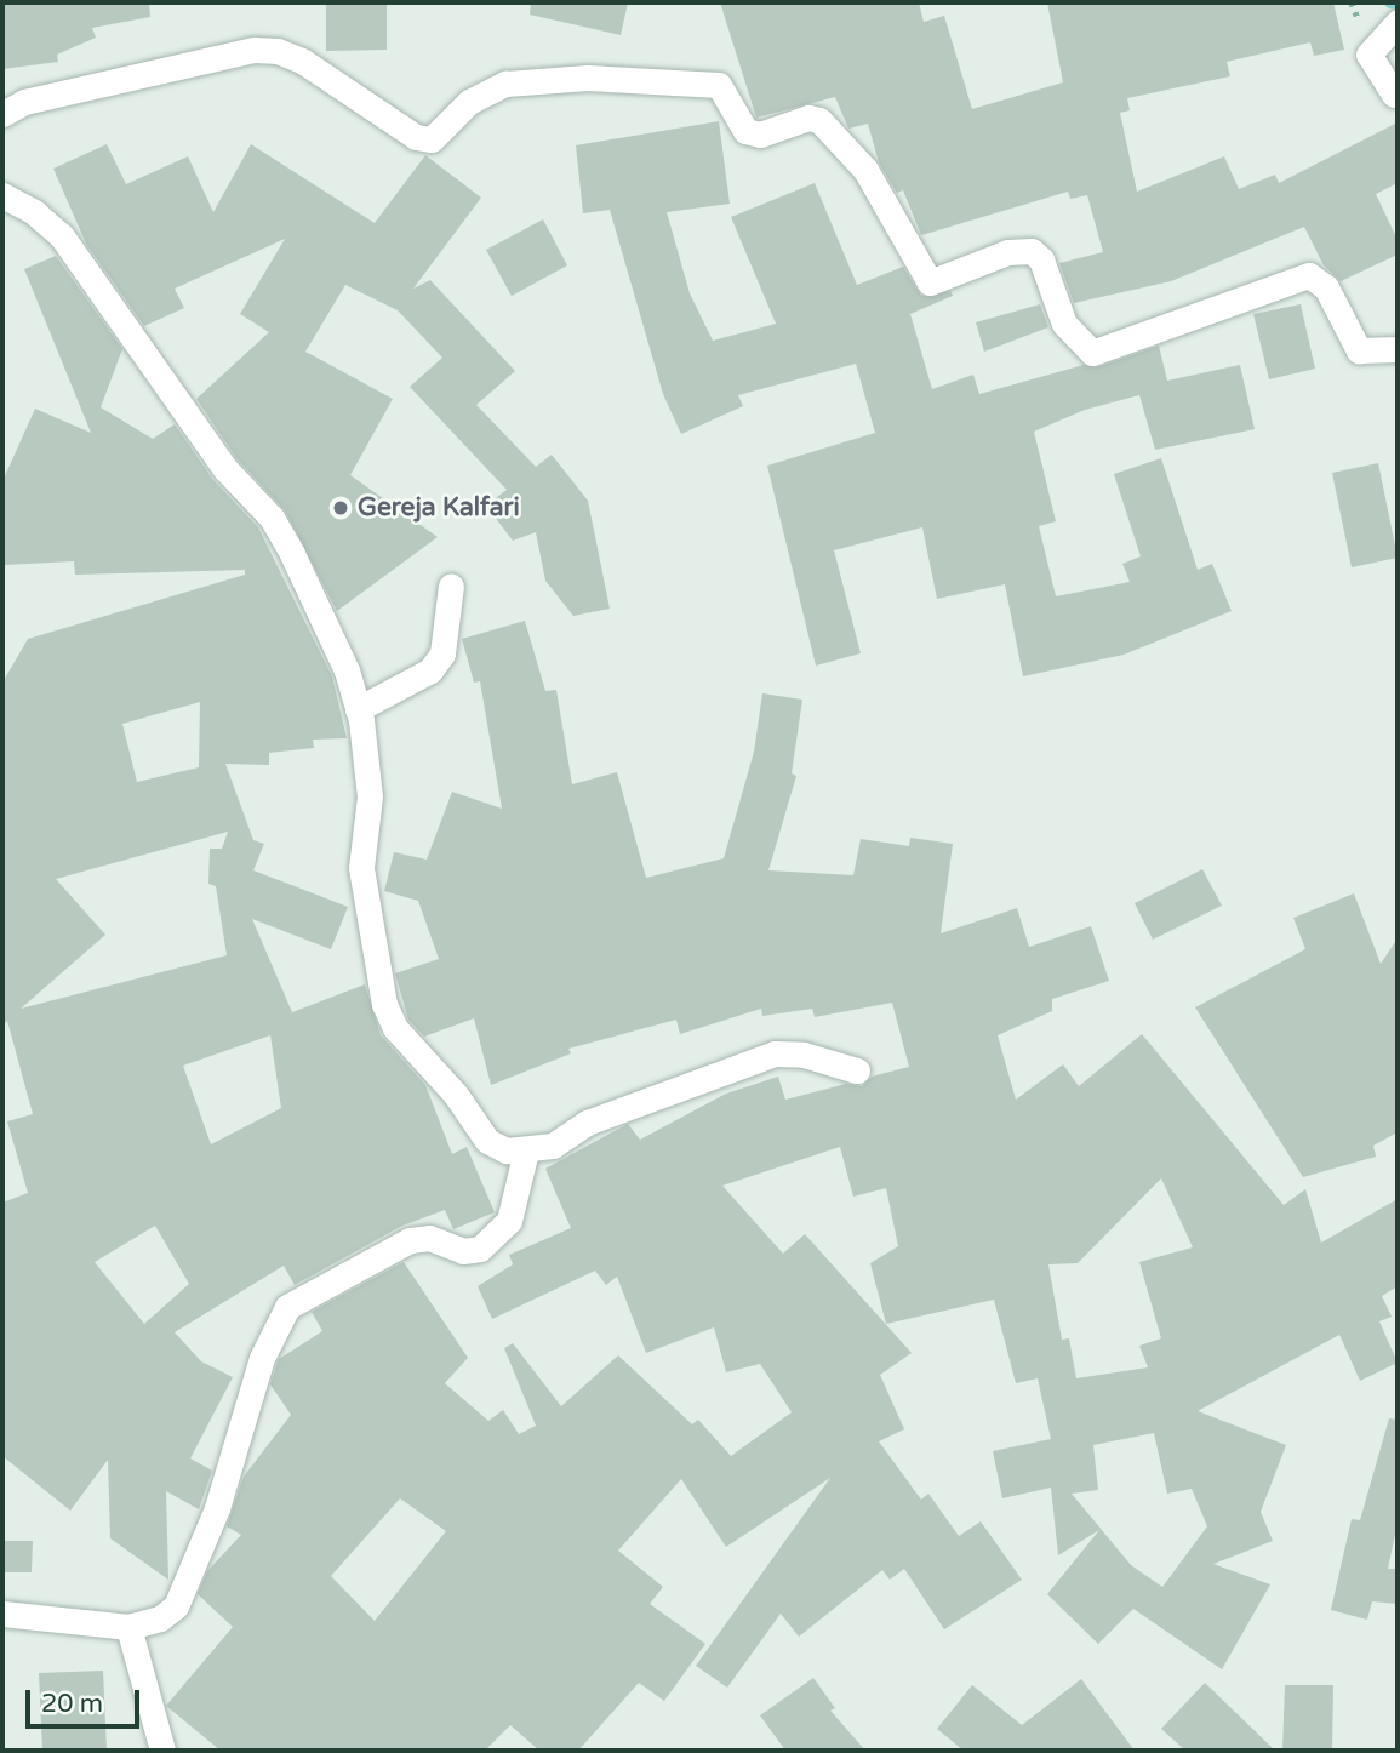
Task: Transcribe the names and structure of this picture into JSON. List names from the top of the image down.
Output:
{
  "places": ["Gereja Kalfari"],
  "scale_bar": "20 m"
}
